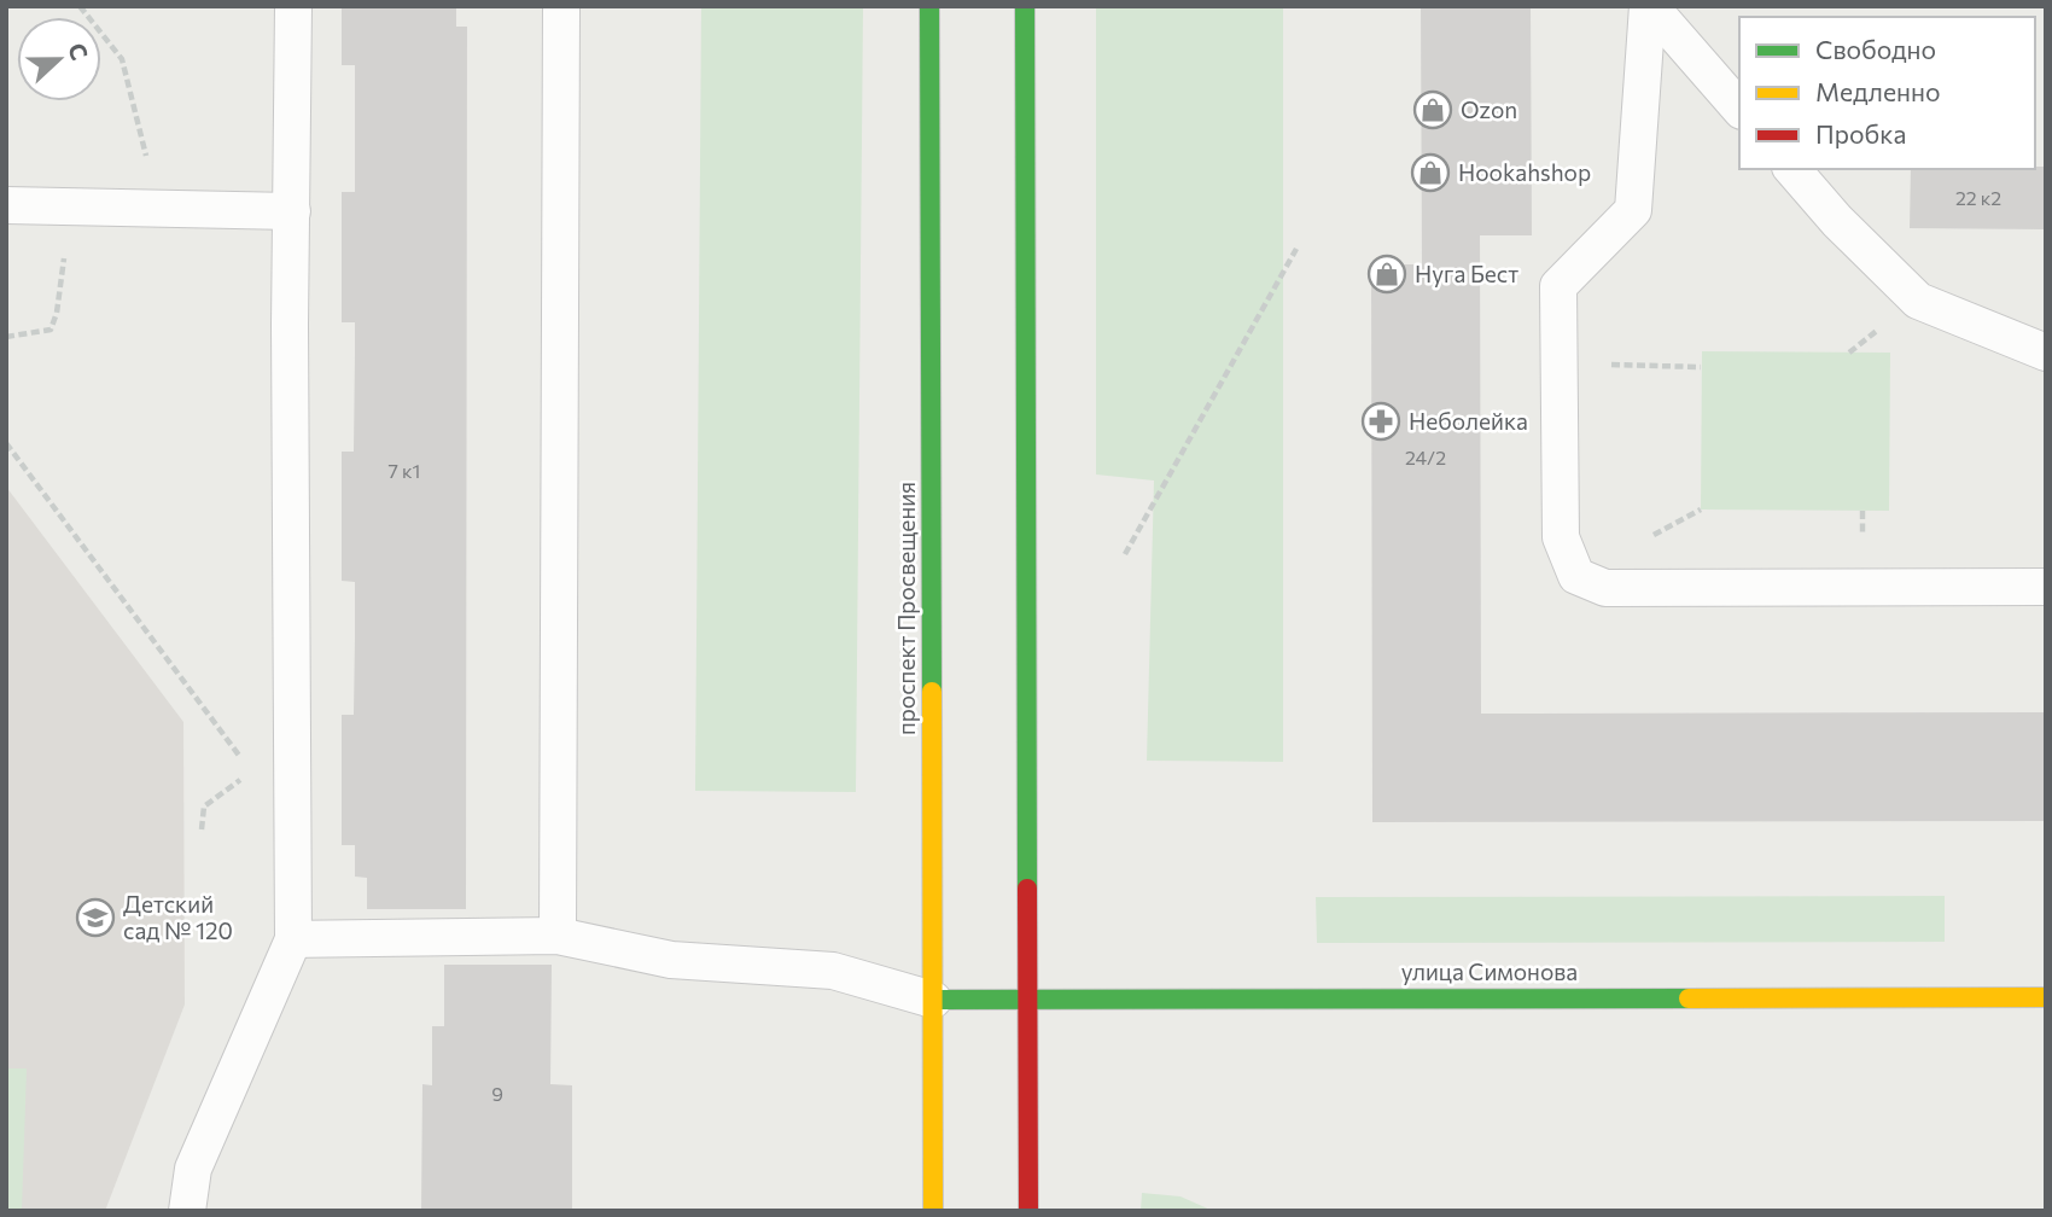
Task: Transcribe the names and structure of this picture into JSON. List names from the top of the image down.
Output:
{
  "streets": {
    "main road": ["проспект Просвещения", "улица Симонова"]
  },
  "crossings": [
    ["проспект Просвещения", "улица Симонова"]
  ],
  "places": {
    "shop": ["Ozon", "Hookahshop", "Нуга Бест"],
    "pharmacy": ["Неболейка"],
    "school or university": ["Детский сад № 120"]
  },
  "house_numbers": [
    "22 к2",
    "24/2",
    "7 к1",
    "9"
  ],
  "legend": ["Свободно", "Медленно", "Пробка"],
  "north": "right"
}
